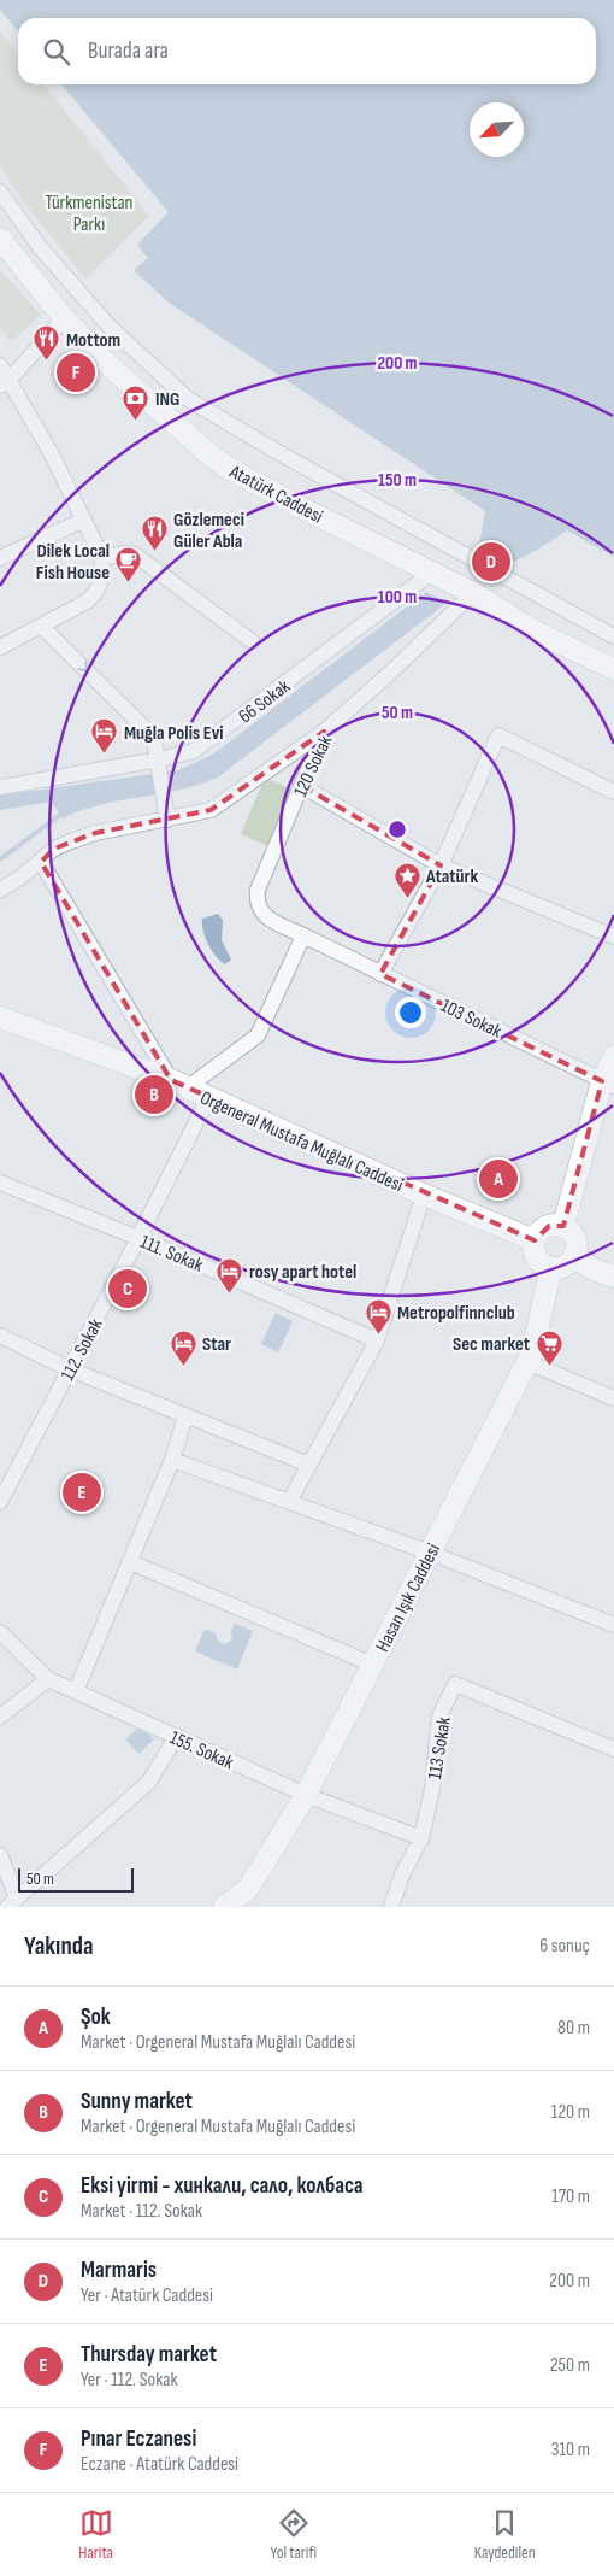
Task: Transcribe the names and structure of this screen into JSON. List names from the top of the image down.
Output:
{
  "streets": {
    "street": [
      "Atatürk Caddesi",
      "66 Sokak",
      "120 Sokak",
      "103 Sokak",
      "Orgeneral Mustafa Muğlalı Caddesi",
      "111. Sokak",
      "112. Sokak",
      "Hasan Işık Caddesi",
      "113 Sokak",
      "155. Sokak"
    ]
  },
  "crossings": [
    ["Atatürk Caddesi", "66 Sokak"],
    ["Atatürk Caddesi", "120 Sokak"],
    ["120 Sokak", "103 Sokak"],
    ["Orgeneral Mustafa Muğlalı Caddesi", "112. Sokak"],
    ["Orgeneral Mustafa Muğlalı Caddesi", "Hasan Işık Caddesi"],
    ["111. Sokak", "112. Sokak"],
    ["Hasan Işık Caddesi", "155. Sokak"],
    ["113 Sokak", "155. Sokak"]
  ],
  "parks": ["Türkmenistan Parkı"],
  "places": {
    "restaurant": ["Mottom", "Gözlemeci Güler Abla"],
    "bank": ["ING"],
    "cafe": ["Dilek Local Fish House"],
    "hotel": [
      "Muğla Polis Evi",
      "rosy apart hotel",
      "Metropolfinnclub",
      "Star"
    ],
    "place": ["Atatürk"],
    "supermarket": ["Sec market"]
  },
  "scale_bar": "50 m",
  "north": "bottom left",
  "page": {
    "search": "Burada ara",
    "pins": [
      "F",
      "D",
      "B",
      "A",
      "C",
      "E"
    ],
    "scale": "50 m",
    "heading": ["Yakında", "6 sonuç"],
    "list": [
      {
        "mark": "A",
        "name": "Şok",
        "note": "Market · Orgeneral Mustafa Muğlalı Caddesi",
        "value": "80 m"
      },
      {
        "mark": "B",
        "name": "Sunny market",
        "note": "Market · Orgeneral Mustafa Muğlalı Caddesi",
        "value": "120 m"
      },
      {
        "mark": "C",
        "name": "Eksi yirmi - хинкали, сало, колбаса",
        "note": "Market · 112. Sokak",
        "value": "170 m"
      },
      {
        "mark": "D",
        "name": "Marmaris",
        "note": "Yer · Atatürk Caddesi",
        "value": "200 m"
      },
      {
        "mark": "E",
        "name": "Thursday market",
        "note": "Yer · 112. Sokak",
        "value": "250 m"
      },
      {
        "mark": "F",
        "name": "Pınar Eczanesi",
        "note": "Eczane · Atatürk Caddesi",
        "value": "310 m"
      }
    ],
    "nav": ["Harita", "Yol tarifi", "Kaydedilen"]
  },
  "rings": [
    "200 m",
    "150 m",
    "100 m",
    "50 m"
  ]
}
